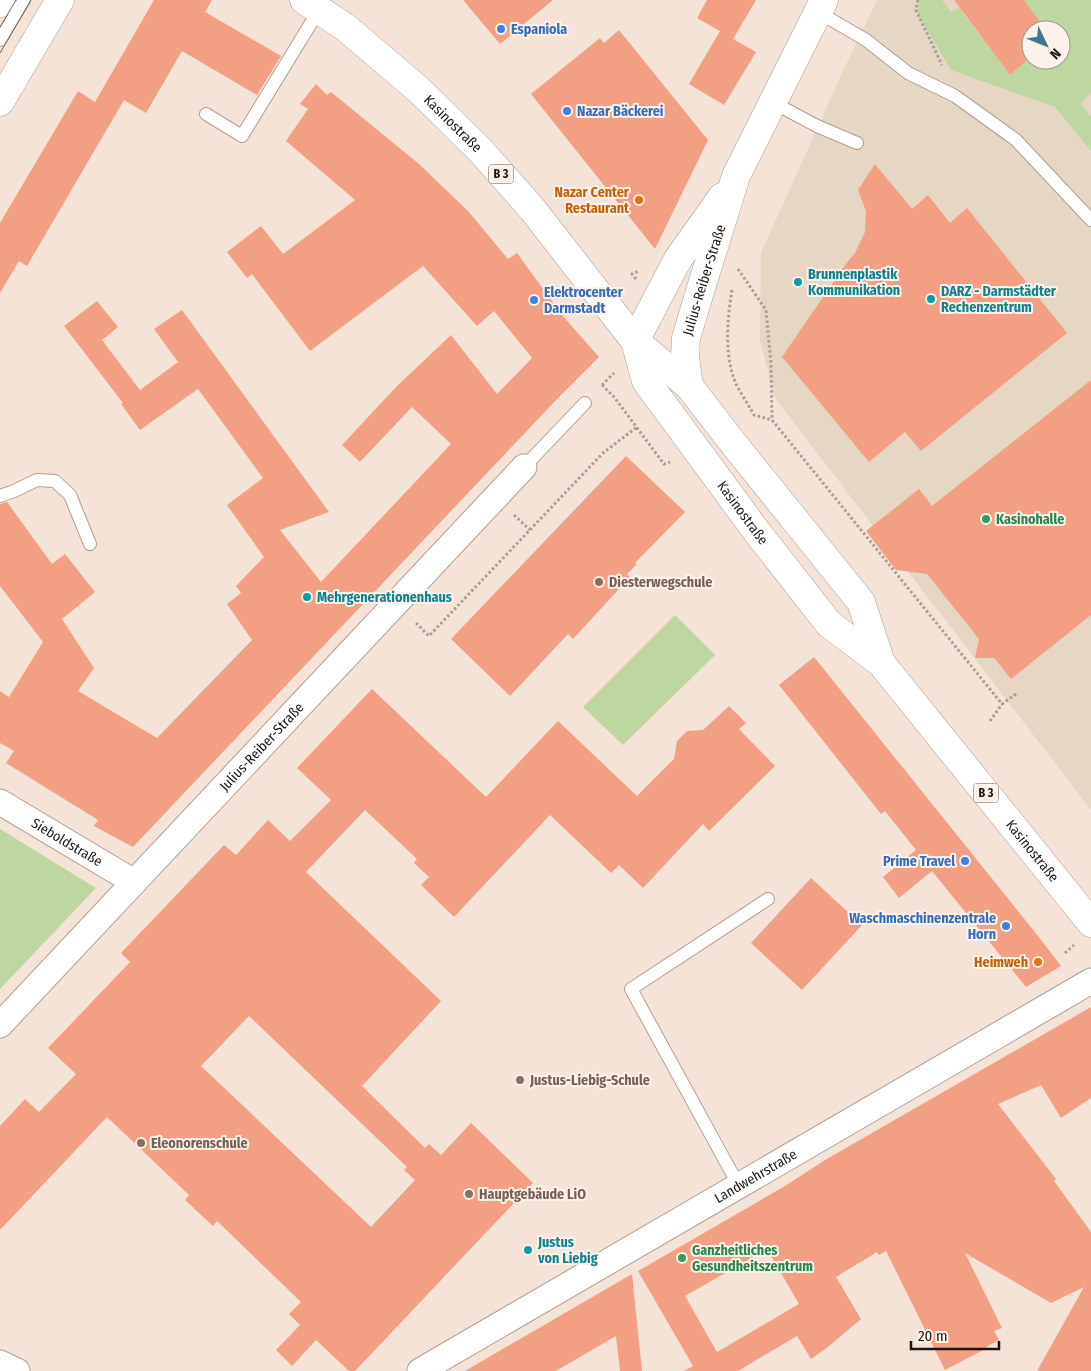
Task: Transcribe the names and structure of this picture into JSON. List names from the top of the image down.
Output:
{
  "streets": {
    "main road": ["Kasinostraße", "B 3", "Julius-Reiber-Straße"],
    "street": ["Sieboldstraße", "Landwehrstraße"]
  },
  "crossings": [
    ["Kasinostraße", "Julius-Reiber-Straße"],
    ["Julius-Reiber-Straße", "Sieboldstraße"]
  ],
  "places": [
    "Espaniola",
    "Nazar Bäckerei",
    "Nazar Center Restaurant",
    "Brunnenplastik Kommunikation",
    "DARZ - Darmstädter Rechenzentrum",
    "Elektrocenter Darmstadt",
    "Kasinohalle",
    "Diesterwegschule",
    "Mehrgenerationenhaus",
    "Prime Travel",
    "Waschmaschinenzentrale Horn",
    "Heimweh",
    "Justus-Liebig-Schule",
    "Eleonorenschule",
    "Hauptgebäude LiO",
    "Justus von Liebig",
    "Ganzheitliches Gesundheitszentrum"
  ],
  "scale_bar": "20 m",
  "north": "bottom right"
}
